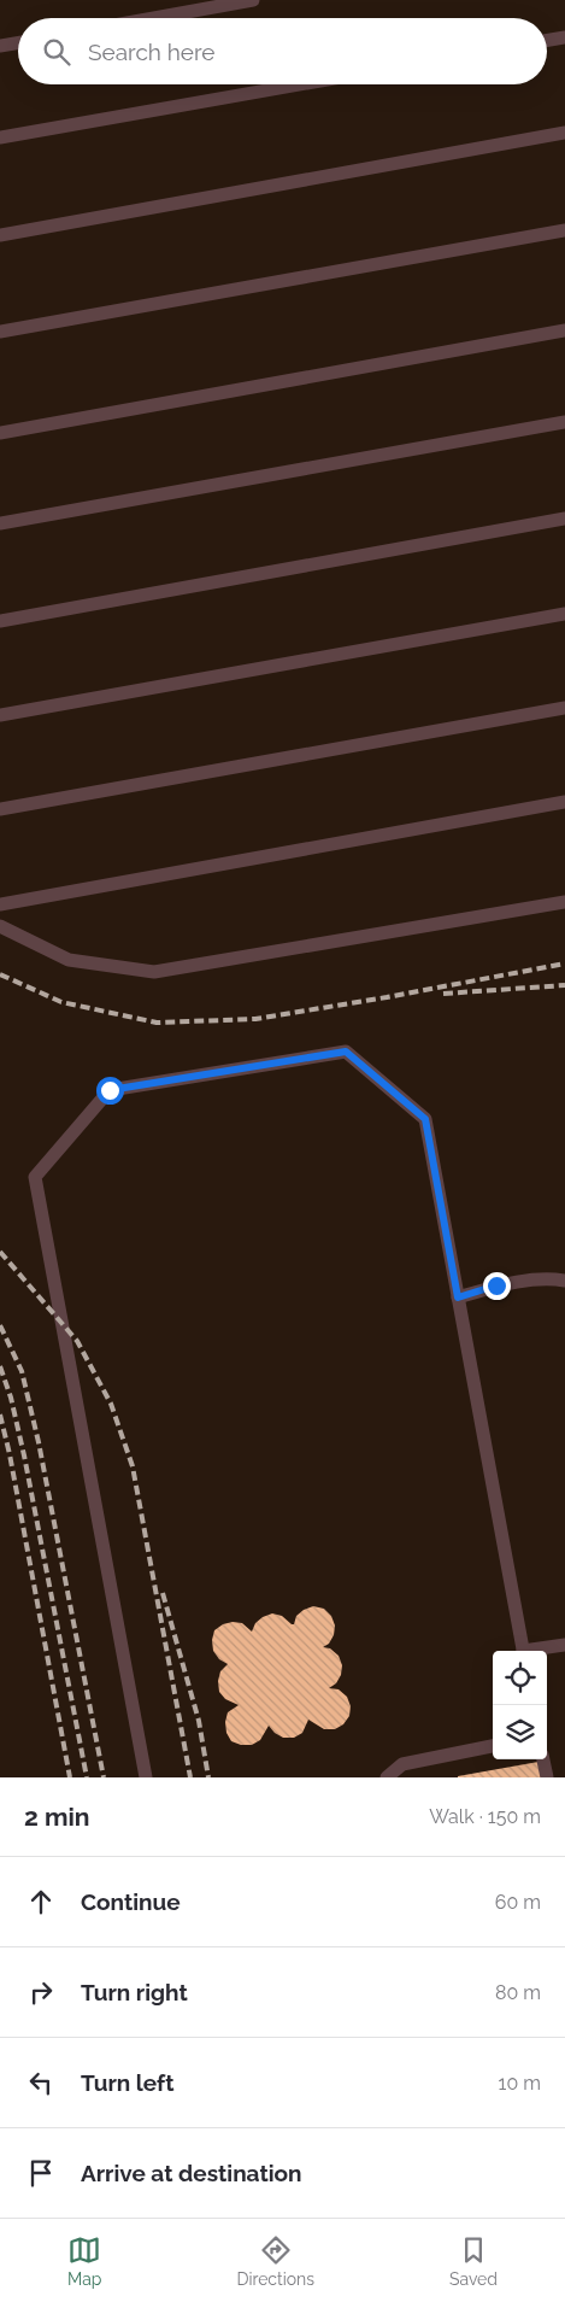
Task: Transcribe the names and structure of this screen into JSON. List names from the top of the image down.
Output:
{
  "page": {
    "search": "Search here",
    "heading": ["2 min", "Walk · 150 m"],
    "list": [
      ["Continue", "60 m"],
      ["Turn right", "80 m"],
      ["Turn left", "10 m"],
      "Arrive at destination"
    ],
    "nav": ["Map", "Directions", "Saved"]
  }
}
